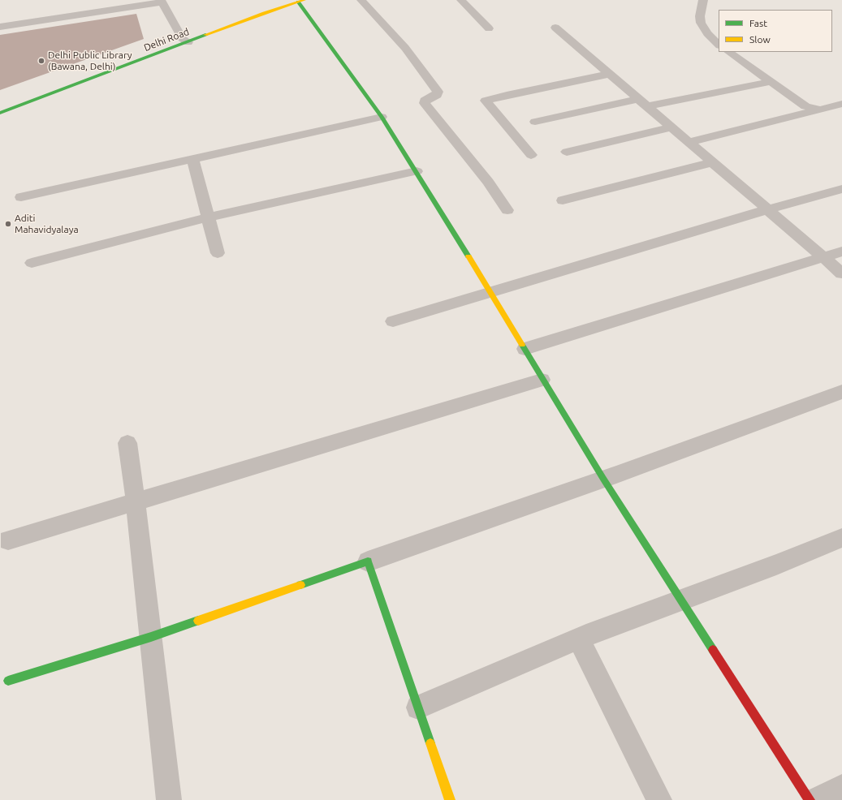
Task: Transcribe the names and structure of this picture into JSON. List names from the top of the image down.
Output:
{
  "streets": {
    "street": ["Delhi Road"]
  },
  "places": ["Delhi Public Library (Bawana, Delhi)", "Aditi Mahavidyalaya"],
  "legend": ["Fast", "Slow"]
}
